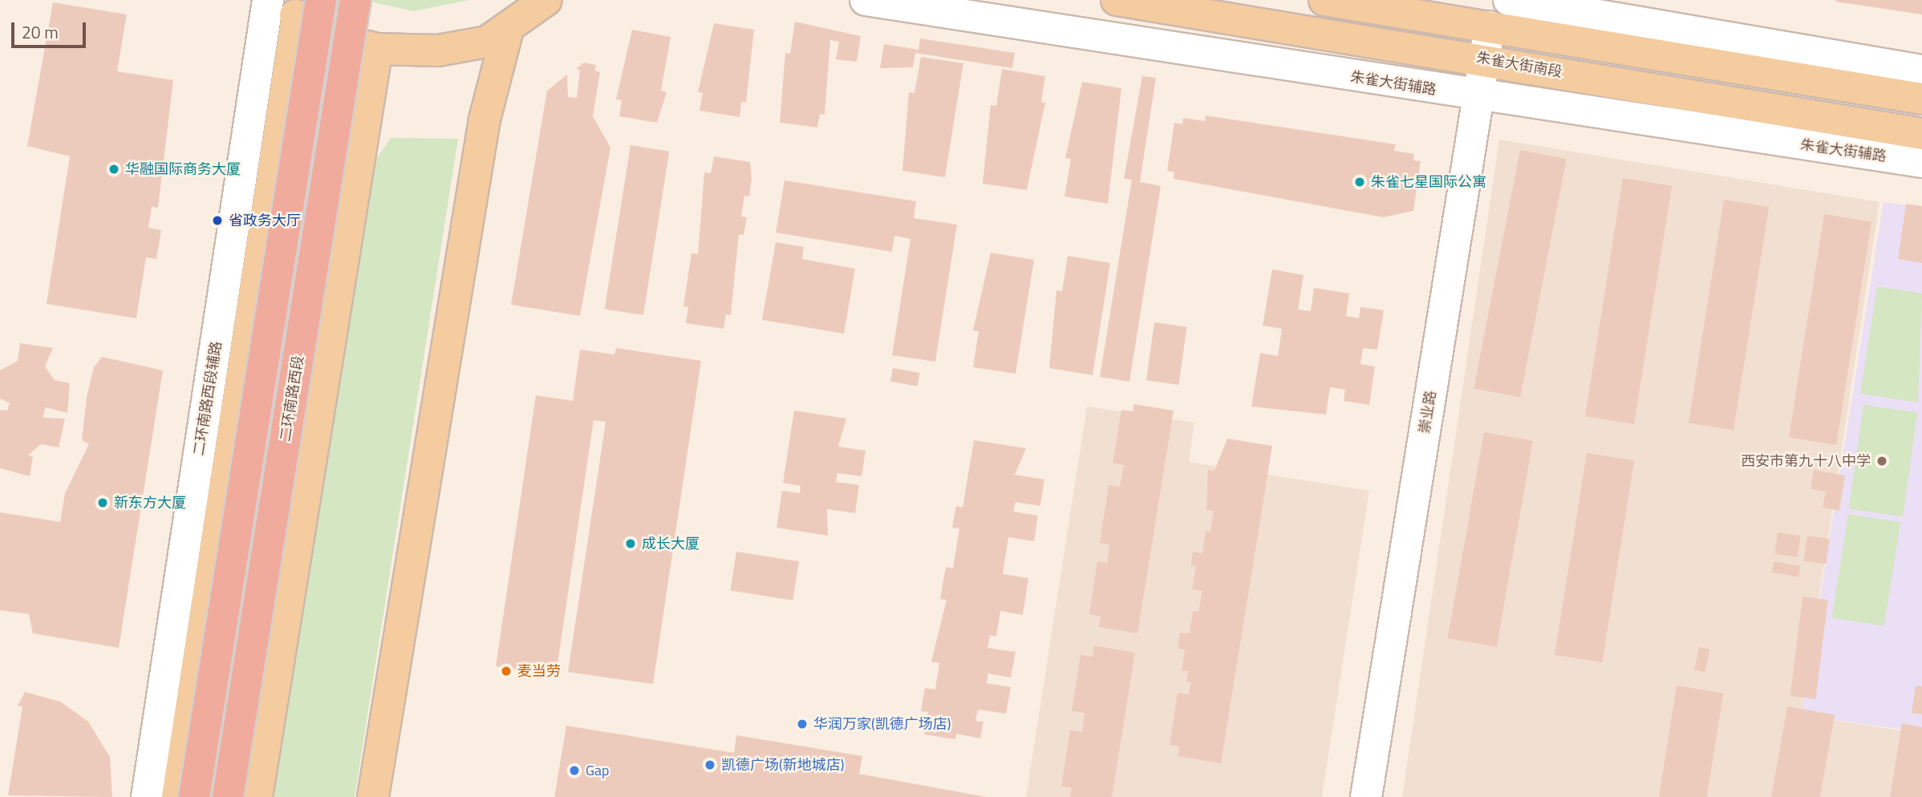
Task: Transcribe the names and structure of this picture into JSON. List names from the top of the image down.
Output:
{
  "streets": {
    "highway": ["二环南路西段"],
    "main road": ["朱雀大街南段"],
    "street": ["朱雀大街辅路", "二环南路西段辅路", "崇业路"]
  },
  "crossings": [
    ["朱雀大街南段", "崇业路"],
    ["朱雀大街辅路", "崇业路"]
  ],
  "places": [
    "华融国际商务大厦",
    "朱雀七星国际公寓",
    "省政务大厅",
    "西安市第九十八中学",
    "新东方大厦",
    "成长大厦",
    "麦当劳",
    "华润万家(凯德广场店)",
    "凯德广场(新地城店)",
    "Gap"
  ],
  "scale_bar": "20 m"
}
